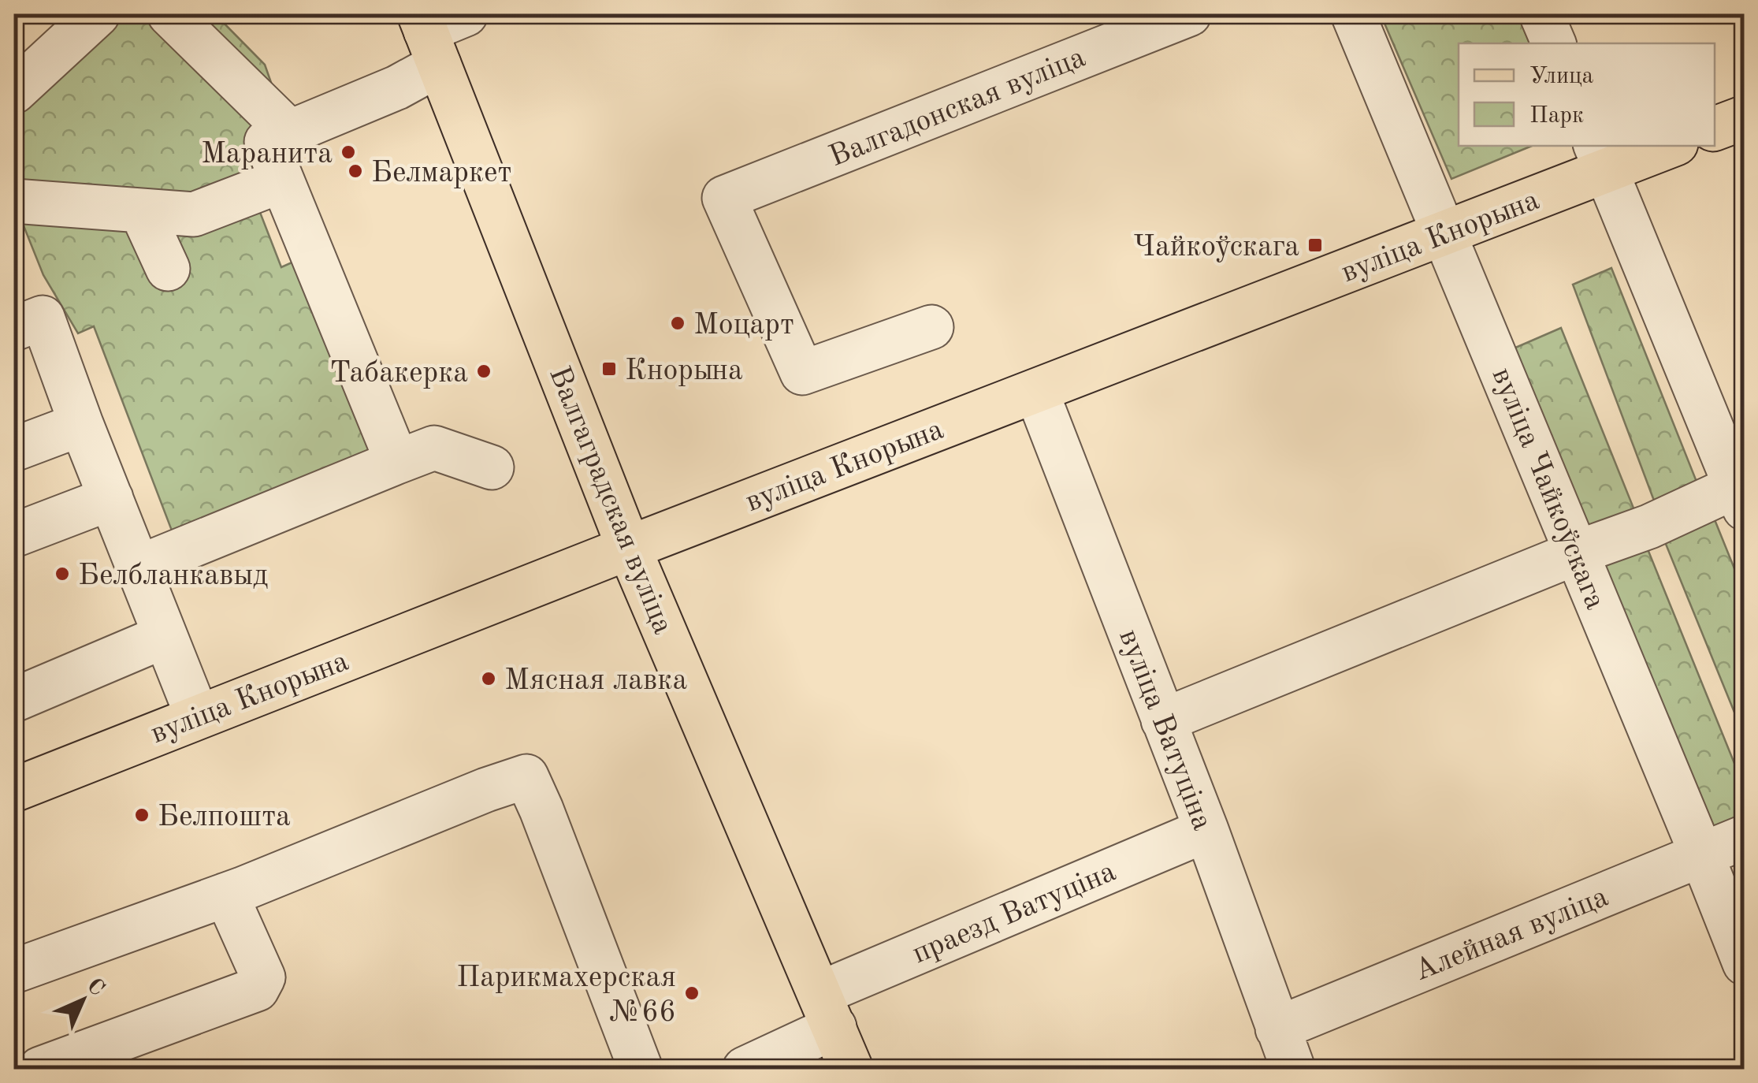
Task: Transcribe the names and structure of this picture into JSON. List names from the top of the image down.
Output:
{
  "streets": {
    "main road": ["вуліца Кнорына", "Валгаградская вуліца"],
    "street": [
      "Валгадонская вуліца",
      "вуліца Чайкоўскага",
      "вуліца Ватуціна",
      "праезд Ватуціна",
      "Алейная вуліца"
    ]
  },
  "crossings": [
    ["вуліца Кнорына", "вуліца Чайкоўскага"],
    ["вуліца Кнорына", "Валгаградская вуліца"],
    ["вуліца Кнорына", "вуліца Ватуціна"],
    ["вуліца Чайкоўскага", "Алейная вуліца"],
    ["Валгаградская вуліца", "праезд Ватуціна"],
    ["вуліца Ватуціна", "праезд Ватуціна"],
    ["вуліца Ватуціна", "Алейная вуліца"]
  ],
  "places": {
    "other": [
      "Маранита",
      "Белмаркет",
      "Моцарт",
      "Табакерка",
      "Белбланкавыд",
      "Мясная лавка",
      "Белпошта",
      "Парикмахерская №66"
    ],
    "transit": ["Чайкоўскага", "Кнорына"]
  },
  "legend": ["Улица", "Парк"],
  "north": "top right"
}
